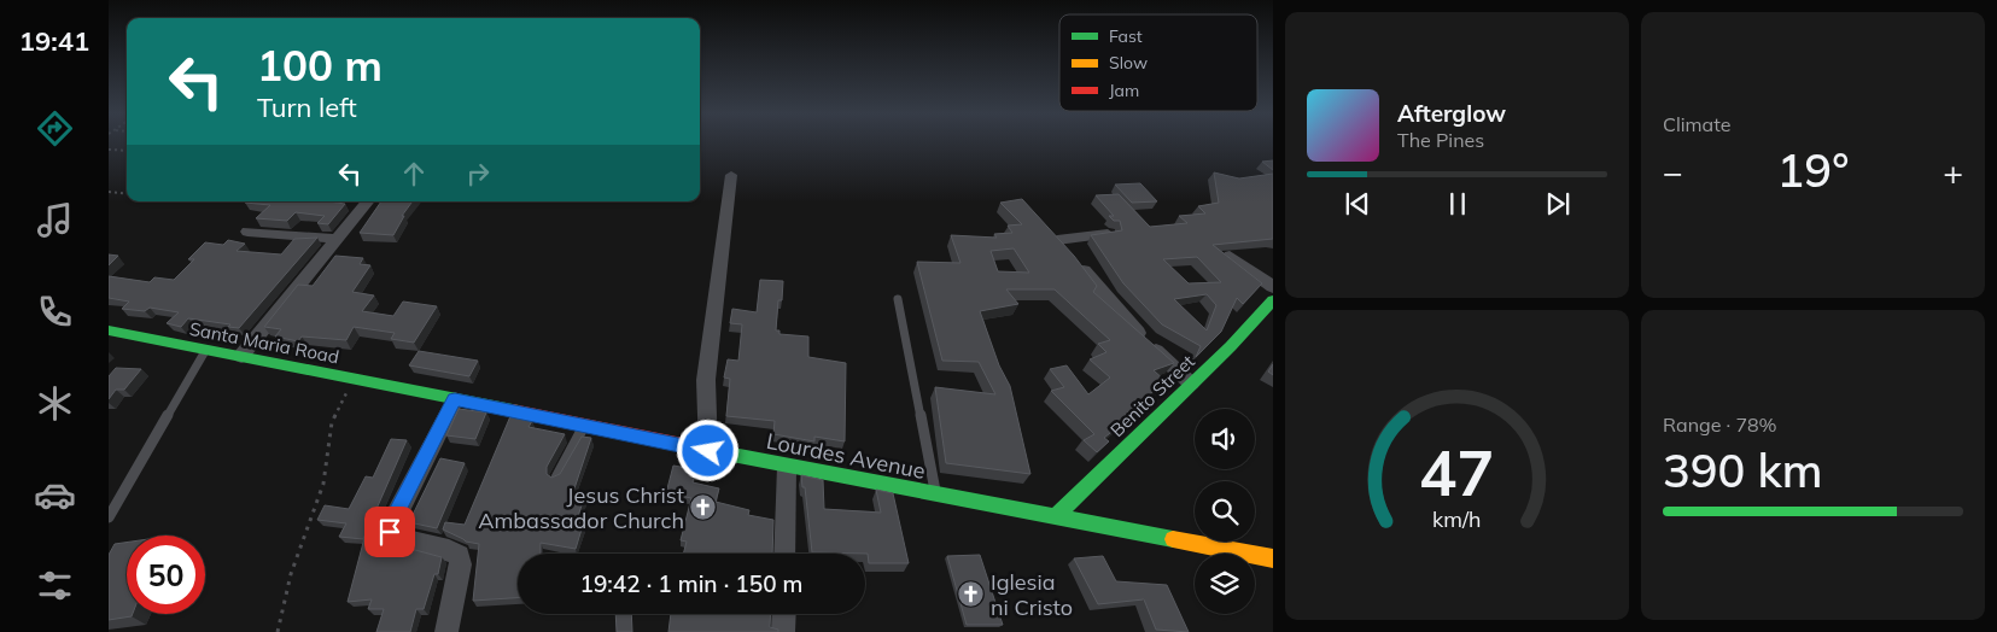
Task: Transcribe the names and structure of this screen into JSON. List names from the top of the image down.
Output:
{
  "streets": {
    "main road": ["Santa Maria Road", "Benito Street", "Lourdes Avenue"]
  },
  "crossings": [
    ["Santa Maria Road", "Lourdes Avenue"],
    ["Benito Street", "Lourdes Avenue"]
  ],
  "places": {
    "church": ["Jesus Christ Ambassador Church", "Iglesia ni Cristo"]
  },
  "legend": ["Fast", "Slow", "Jam"],
  "page": {
    "tabs": "19:41",
    "tile": [
      "Climate",
      ["Range · 78%", "390 km"]
    ],
    "turn": ["100 m", "Turn left"],
    "song": ["Afterglow", "The Pines"],
    "heat": ["−", "19°", "+"],
    "limit": "50",
    "trip": "19:42 · 1 min · 150 m",
    "gauge": ["47", "km/h"]
  }
}
